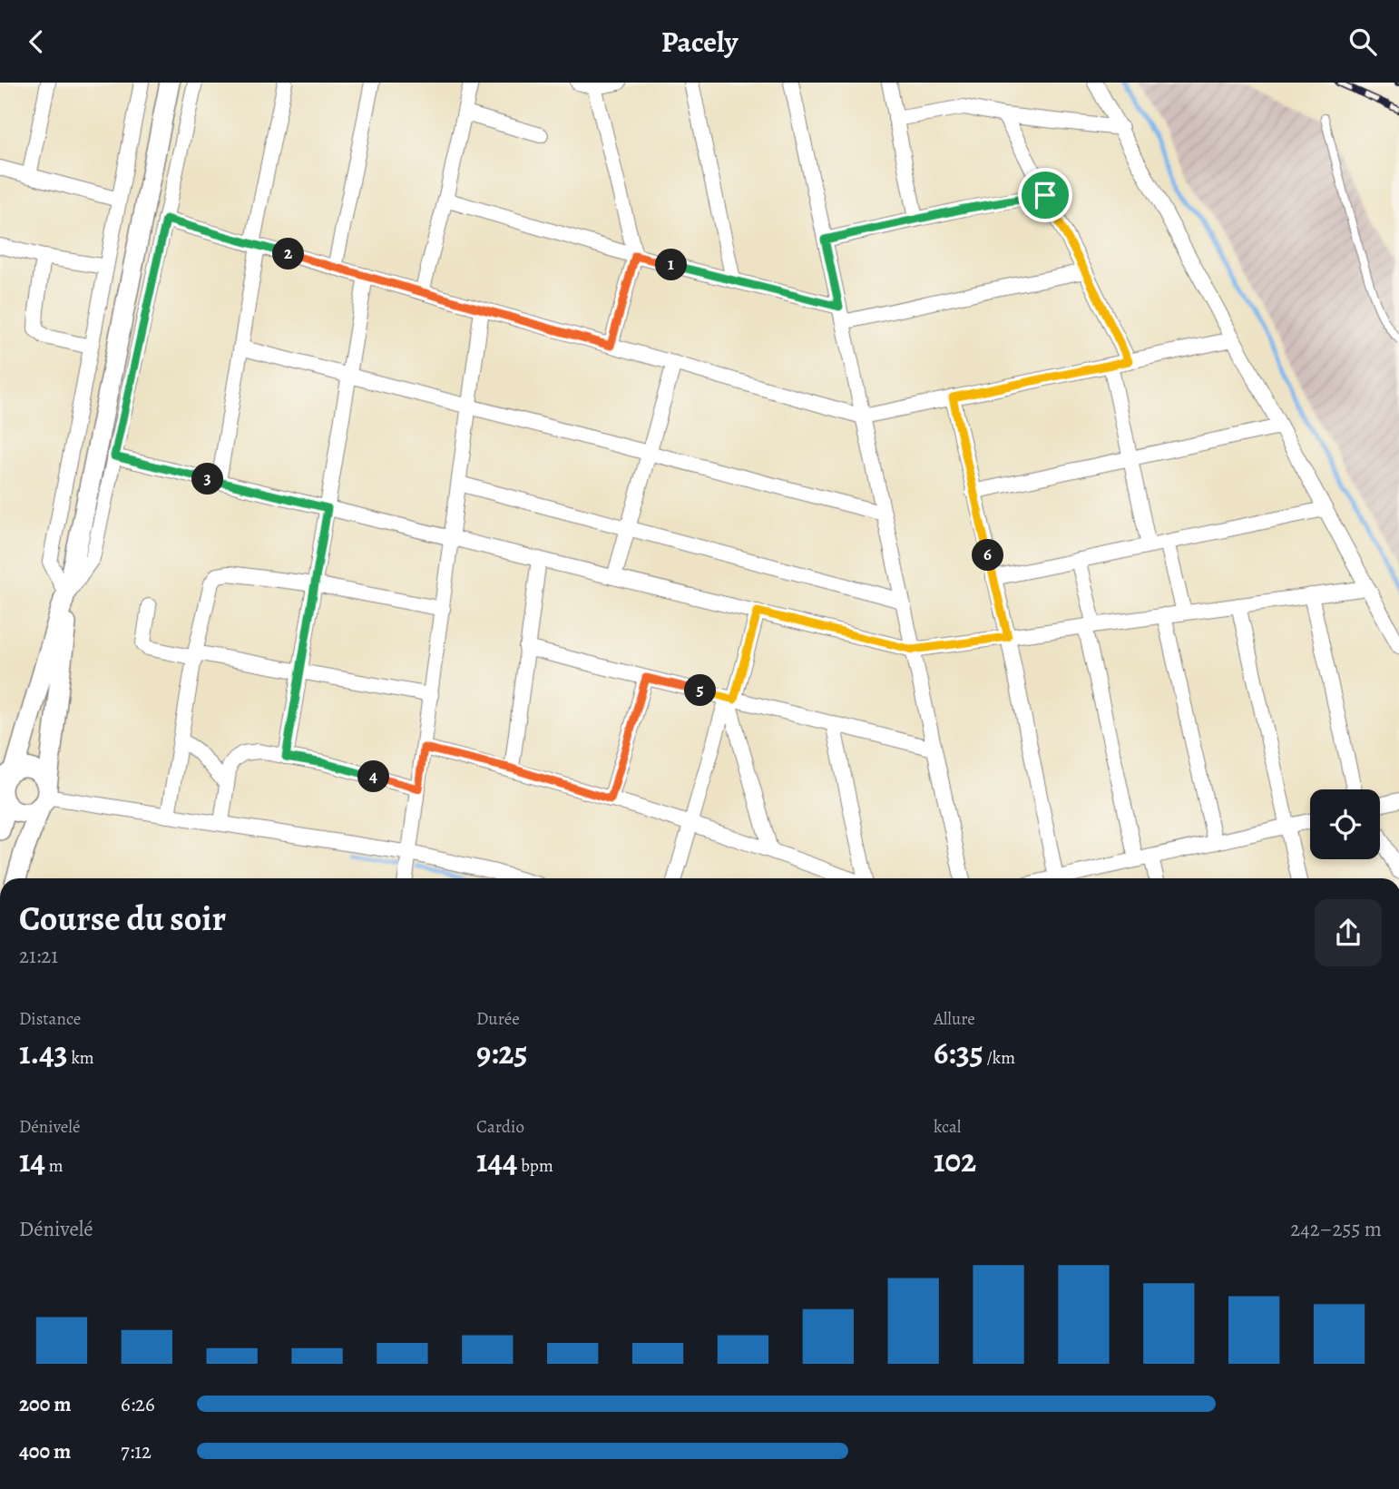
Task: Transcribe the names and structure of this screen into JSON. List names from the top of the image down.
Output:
{
  "page": {
    "header": "Pacely",
    "pins": [
      "2",
      "1",
      "3",
      "6",
      "5",
      "4"
    ],
    "heading": ["Course du soir", "21:21"],
    "stats": [
      ["Distance", "1.43 km"],
      ["Durée", "9:25"],
      ["Allure", "6:35 /km"],
      ["Dénivelé", "14 m"],
      ["Cardio", "144 bpm"],
      ["kcal", "102"]
    ],
    "chart": ["Dénivelé", "242–255 m"],
    "list": [
      {
        "name": "200 m",
        "note": "6:26"
      },
      {
        "name": "400 m",
        "note": "7:12"
      }
    ]
  }
}
